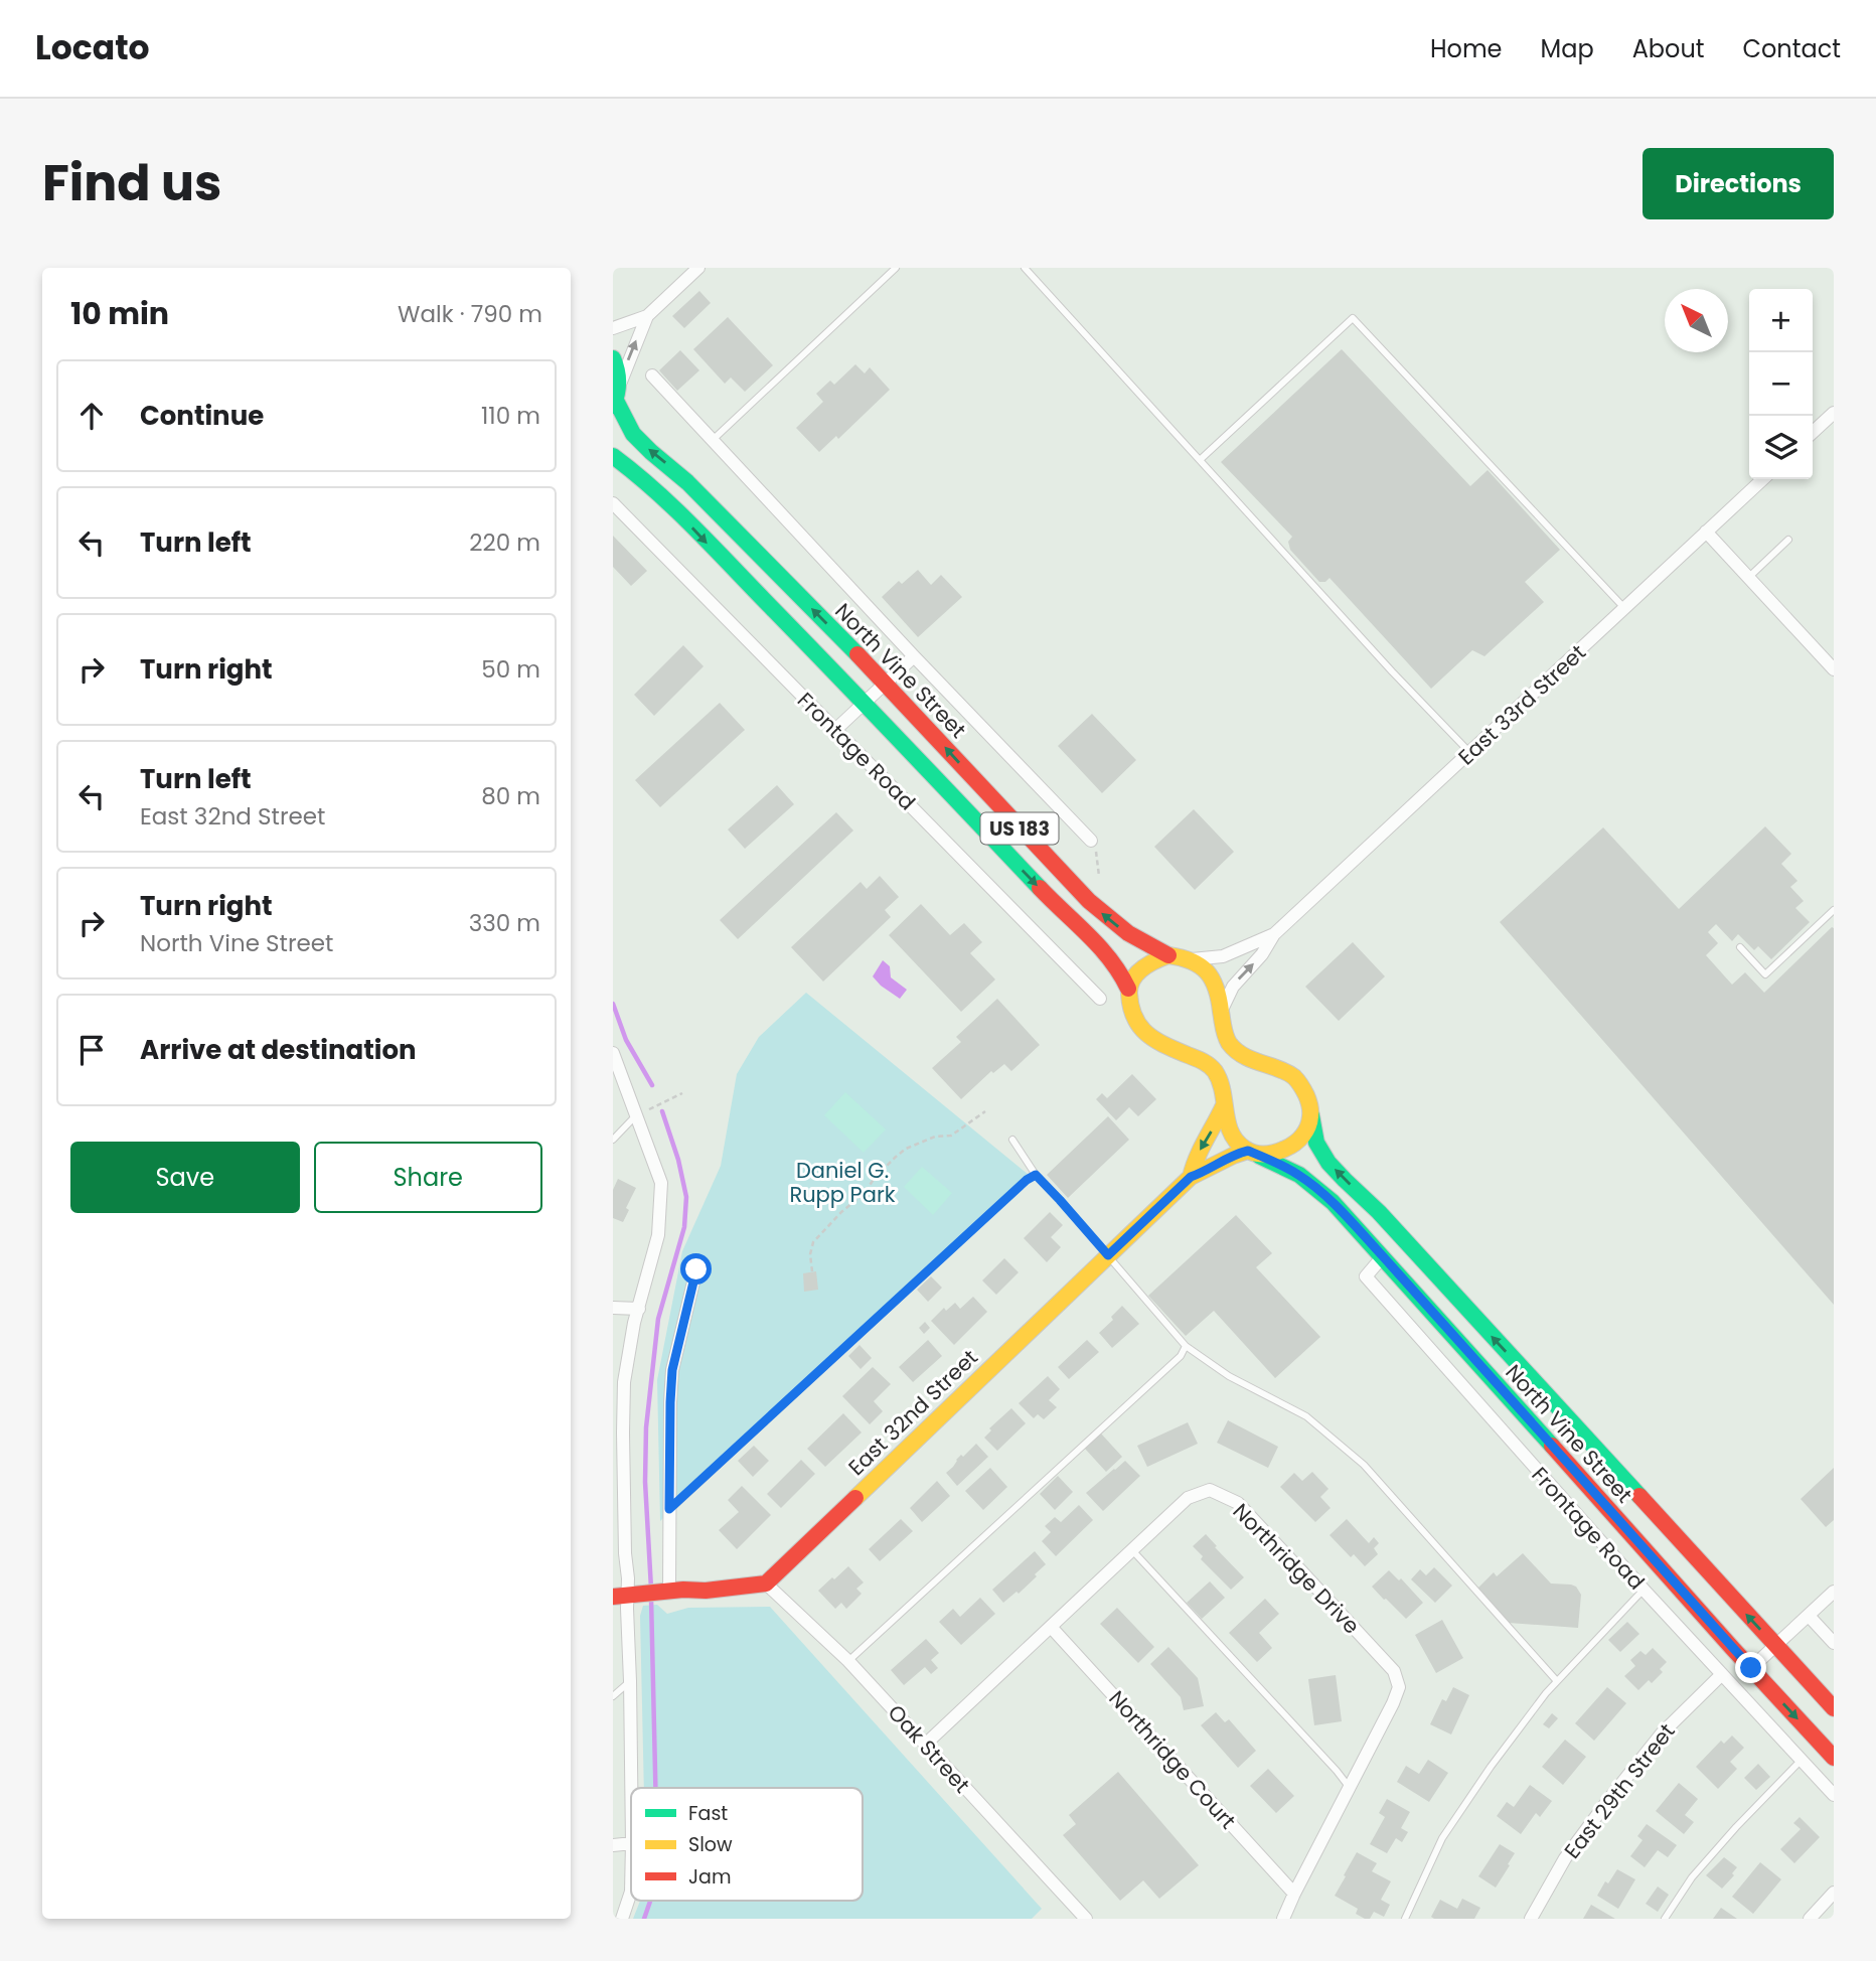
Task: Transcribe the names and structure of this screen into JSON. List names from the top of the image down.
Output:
{
  "streets": {
    "main road": ["North Vine Street", "US 183", "East 32nd Street"],
    "street": [
      "East 33rd Street",
      "Frontage Road",
      "Northridge Drive",
      "Oak Street",
      "Northridge Court",
      "East 29th Street"
    ]
  },
  "crossings": [
    ["North Vine Street", "East 33rd Street"],
    ["North Vine Street", "Frontage Road"],
    ["North Vine Street", "East 32nd Street"],
    ["Frontage Road", "East 29th Street"],
    ["East 32nd Street", "Oak Street"],
    ["Northridge Drive", "Oak Street"],
    ["Northridge Drive", "Northridge Court"]
  ],
  "parks": ["Daniel G. Rupp Park"],
  "legend": ["Fast", "Slow", "Jam"],
  "north": "top left",
  "page": {
    "header": "Locato",
    "nav": [
      "Home",
      "Map",
      "About",
      "Contact"
    ],
    "title": "Find us",
    "buttons": [
      "Directions",
      ["Save", "Share"]
    ],
    "heading": ["10 min", "Walk · 790 m"],
    "map_buttons": ["+", "−"],
    "list": [
      ["Continue", "110 m"],
      ["Turn left", "220 m"],
      ["Turn right", "50 m"],
      ["Turn left", "East 32nd Street", "80 m"],
      ["Turn right", "North Vine Street", "330 m"],
      "Arrive at destination"
    ]
  }
}
